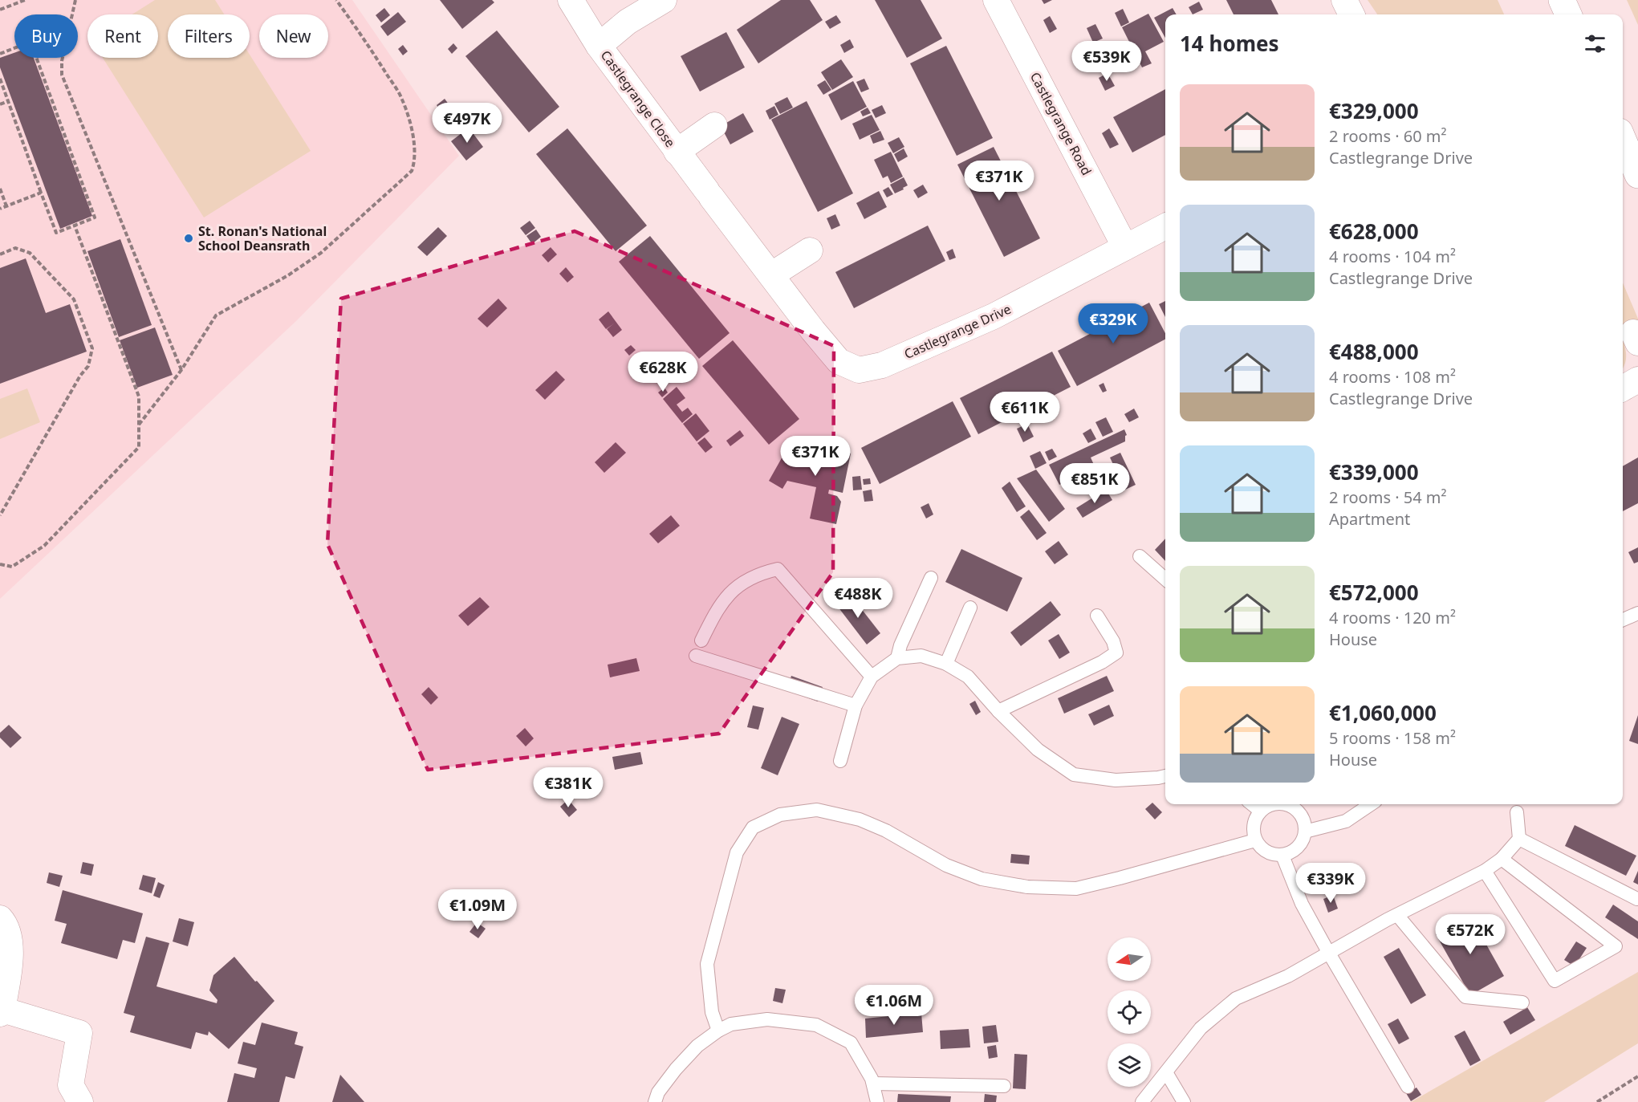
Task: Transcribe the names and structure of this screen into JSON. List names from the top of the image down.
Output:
{
  "streets": {
    "street": ["Castlegrange Close", "Castlegrange Road", "Castlegrange Drive"]
  },
  "crossings": [
    ["Castlegrange Close", "Castlegrange Drive"],
    ["Castlegrange Road", "Castlegrange Drive"]
  ],
  "places": ["St. Ronan's National School Deansrath"],
  "north": "left",
  "page": {
    "chip": [
      "Buy",
      "Rent",
      "Filters",
      "New"
    ],
    "heading": "14 homes",
    "price": [
      "€539K",
      "€497K",
      "€371K",
      "€329K",
      "€628K",
      "€611K",
      "€371K",
      "€851K",
      "€488K",
      "€381K",
      "€339K",
      "€1.09M",
      "€572K",
      "€1.06M"
    ],
    "list": [
      {
        "name": "€329,000",
        "note": "2 rooms · 60 m² · Castlegrange Drive"
      },
      {
        "name": "€628,000",
        "note": "4 rooms · 104 m² · Castlegrange Drive"
      },
      {
        "name": "€488,000",
        "note": "4 rooms · 108 m² · Castlegrange Drive"
      },
      {
        "name": "€339,000",
        "note": "2 rooms · 54 m² · Apartment"
      },
      {
        "name": "€572,000",
        "note": "4 rooms · 120 m² · House"
      },
      {
        "name": "€1,060,000",
        "note": "5 rooms · 158 m² · House"
      }
    ]
  }
}
